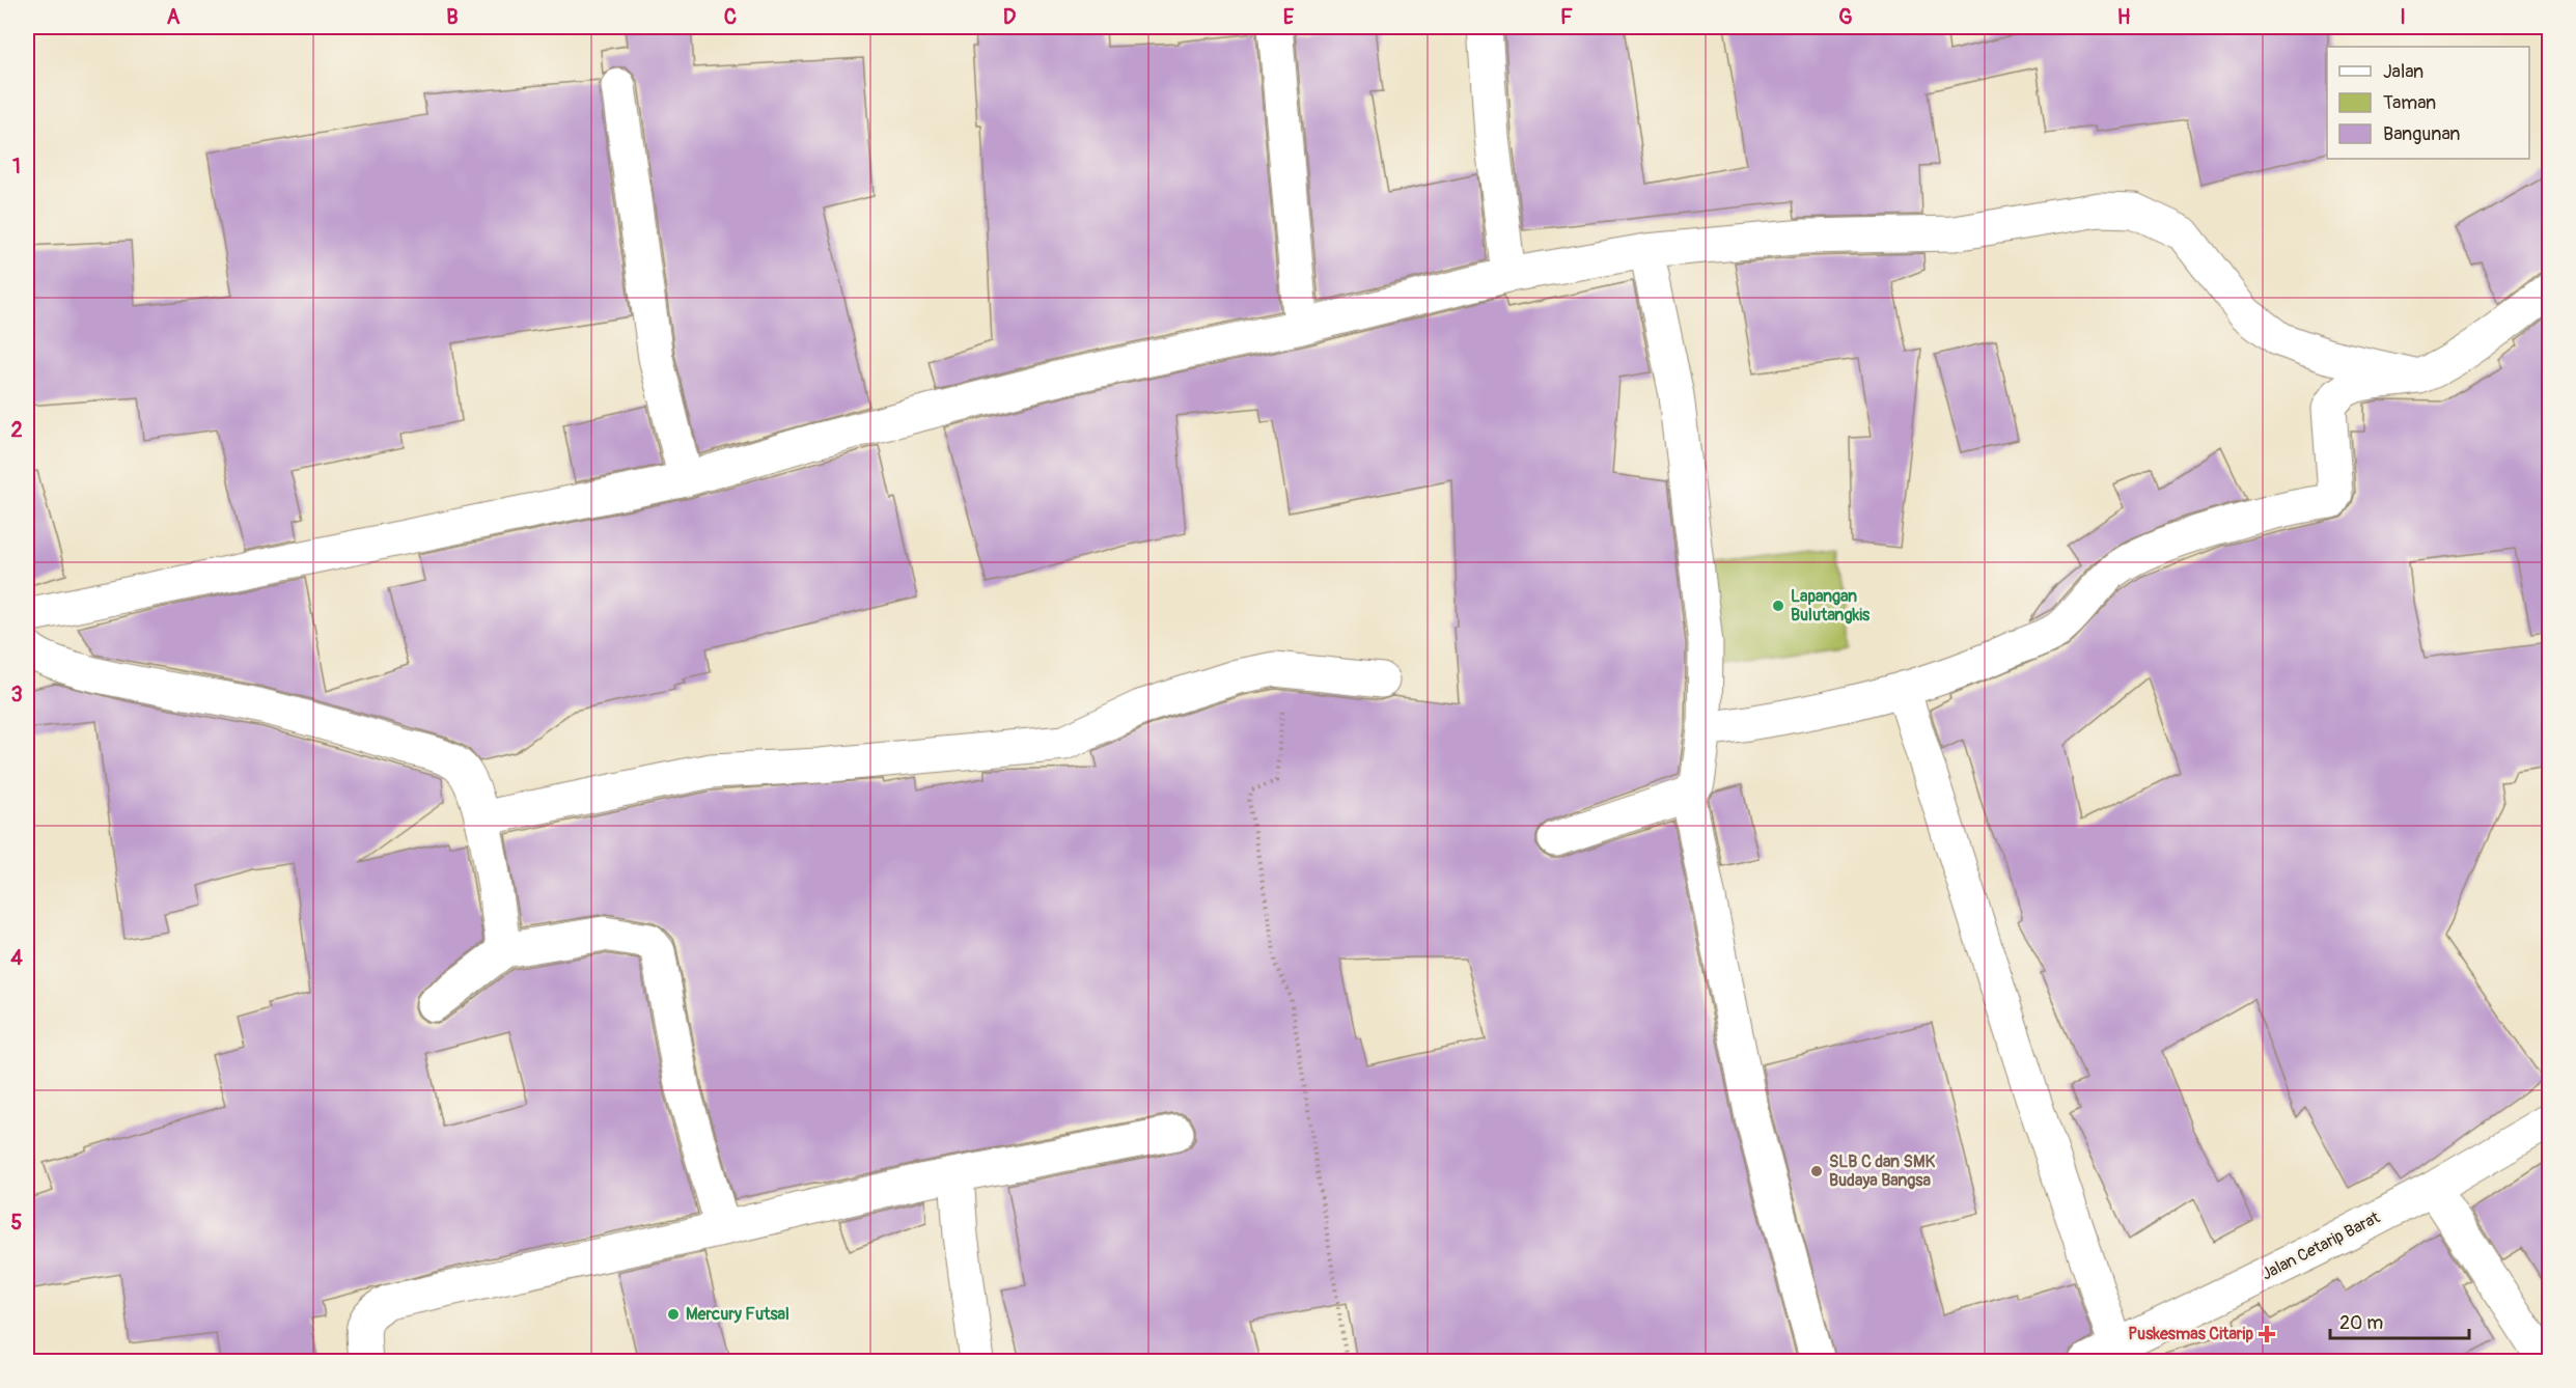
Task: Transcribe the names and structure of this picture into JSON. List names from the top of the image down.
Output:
{
  "streets": {
    "street": ["Jalan Cetarip Barat"]
  },
  "places": {
    "other": ["Lapangan Bulutangkis", "SLB C dan SMK Budaya Bangsa", "Mercury Futsal"],
    "health": ["Puskesmas Citarip"]
  },
  "legend": ["Jalan", "Taman", "Bangunan"],
  "scale_bar": "20 m",
  "grid": {
    "columns": [
      "A",
      "B",
      "C",
      "D",
      "E",
      "F",
      "G",
      "H",
      "I"
    ],
    "rows": [
      "1",
      "2",
      "3",
      "4",
      "5"
    ]
  }
}
